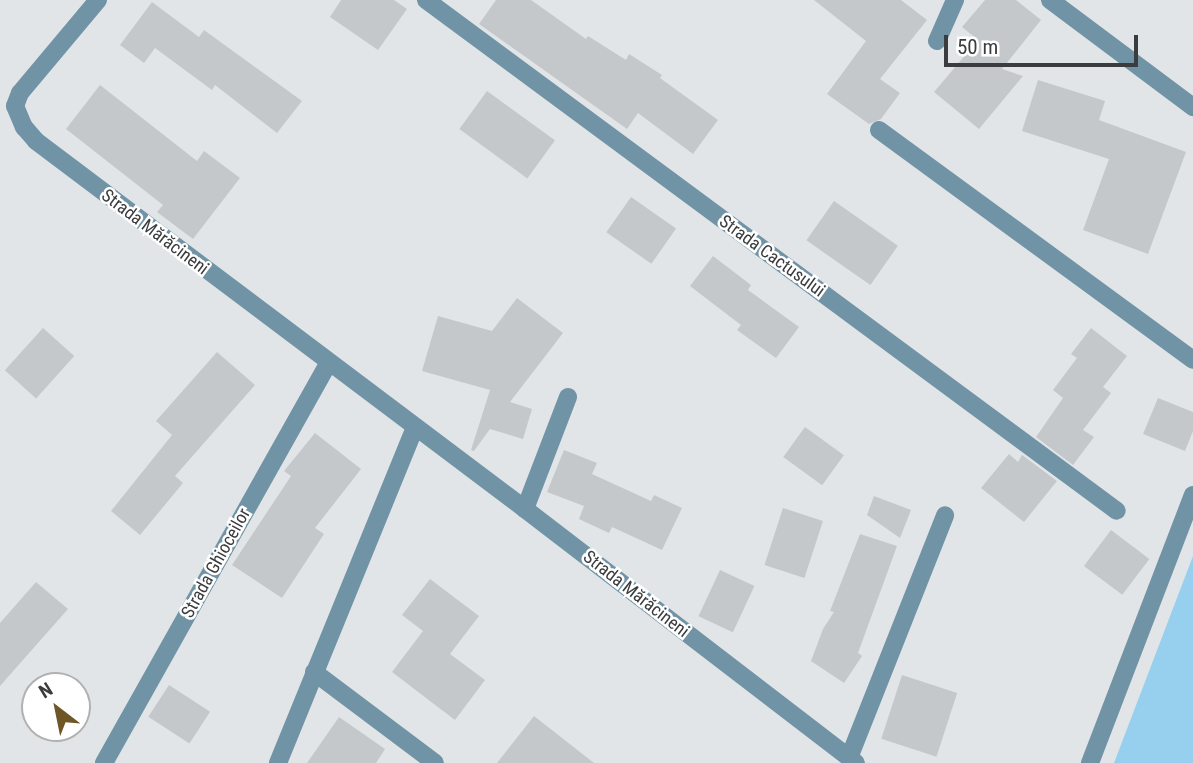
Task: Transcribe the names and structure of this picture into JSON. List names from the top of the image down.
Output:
{
  "streets": {
    "street": ["Strada Mărăcineni", "Strada Cactusului", "Strada Ghioceilor"]
  },
  "crossings": [
    ["Strada Mărăcineni", "Strada Ghioceilor"]
  ],
  "scale_bar": "50 m",
  "north": "top left"
}
